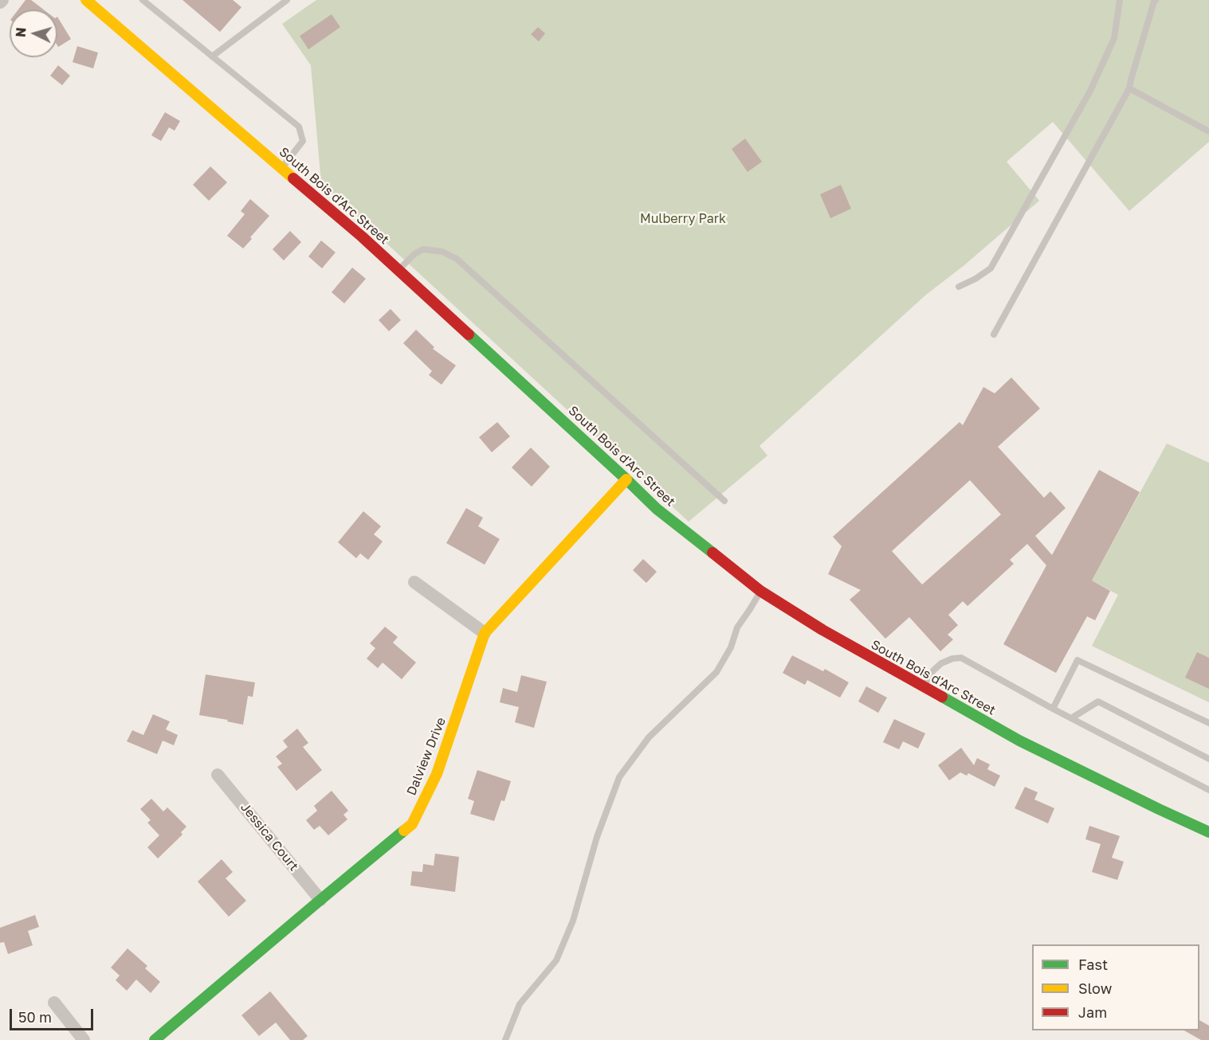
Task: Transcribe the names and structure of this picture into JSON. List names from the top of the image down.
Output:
{
  "streets": {
    "main road": ["South Bois d'Arc Street", "Dalview Drive"],
    "street": ["Jessica Court"]
  },
  "crossings": [
    ["South Bois d'Arc Street", "Dalview Drive"],
    ["Dalview Drive", "Jessica Court"]
  ],
  "parks": ["Mulberry Park"],
  "legend": ["Fast", "Slow", "Jam"],
  "scale_bar": "50 m",
  "north": "left"
}
